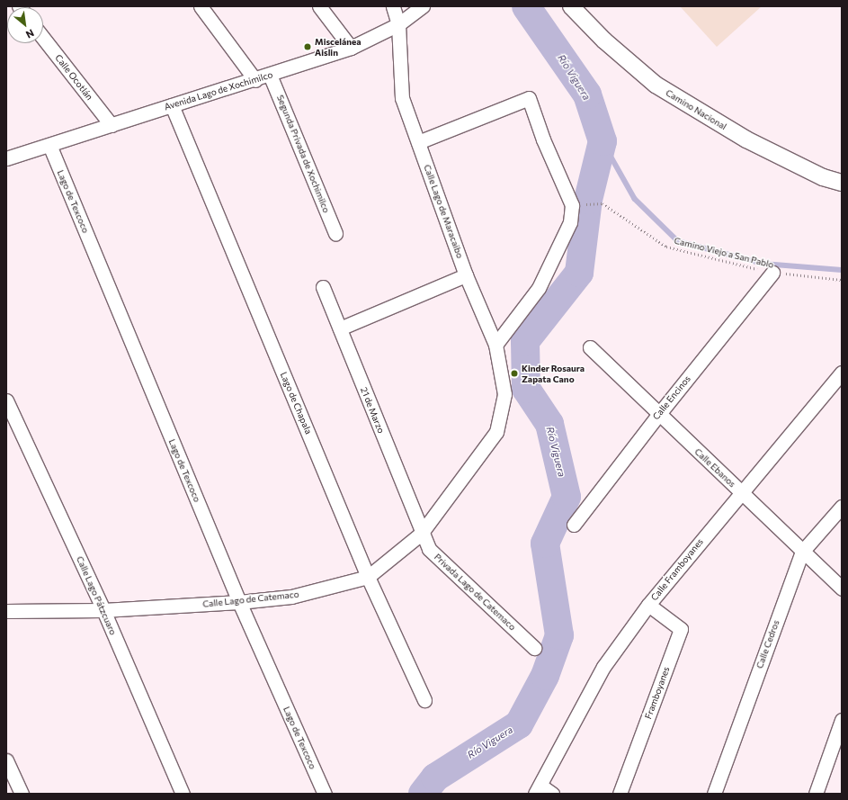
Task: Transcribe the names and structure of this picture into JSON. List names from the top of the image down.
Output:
{
  "streets": {
    "street": [
      "Calle Ocotlán",
      "Avenida Lago de Xochimilco",
      "Camino Nacional",
      "Segunda Privada de Xochimilco",
      "Lago de Texcoco",
      "Calle Lago de Maracaibo",
      "Calle Encinos",
      "Lago de Chapala",
      "21 de Marzo",
      "Calle Ebanos",
      "Calle Framboyanes",
      "Privada Lago de Catemaco",
      "Calle Lago Pátzcuaro",
      "Calle Lago de Catemaco",
      "Calle Cedros",
      "Framboyanes"
    ],
    "path": ["Camino Viejo a San Pablo"]
  },
  "crossings": [
    ["Calle Ocotlán", "Avenida Lago de Xochimilco"],
    ["Avenida Lago de Xochimilco", "Segunda Privada de Xochimilco"],
    ["Avenida Lago de Xochimilco", "Lago de Texcoco"],
    ["Avenida Lago de Xochimilco", "Calle Lago de Maracaibo"],
    ["Avenida Lago de Xochimilco", "Lago de Chapala"],
    ["Lago de Texcoco", "Calle Lago de Catemaco"],
    ["Calle Lago de Maracaibo", "Calle Lago de Catemaco"],
    ["Camino Viejo a San Pablo", "Calle Encinos"],
    ["Calle Encinos", "Calle Ebanos"],
    ["Lago de Chapala", "Calle Lago de Catemaco"],
    ["21 de Marzo", "Privada Lago de Catemaco"],
    ["21 de Marzo", "Calle Lago de Catemaco"],
    ["Calle Ebanos", "Calle Framboyanes"],
    ["Calle Ebanos", "Calle Cedros"],
    ["Calle Framboyanes", "Framboyanes"],
    ["Privada Lago de Catemaco", "Calle Lago de Catemaco"],
    ["Calle Lago Pátzcuaro", "Calle Lago de Catemaco"]
  ],
  "water": ["Río Viguera"],
  "places": ["Miscelánea Aislin", "Kinder Rosaura Zapata Cano"],
  "north": "bottom right"
}
